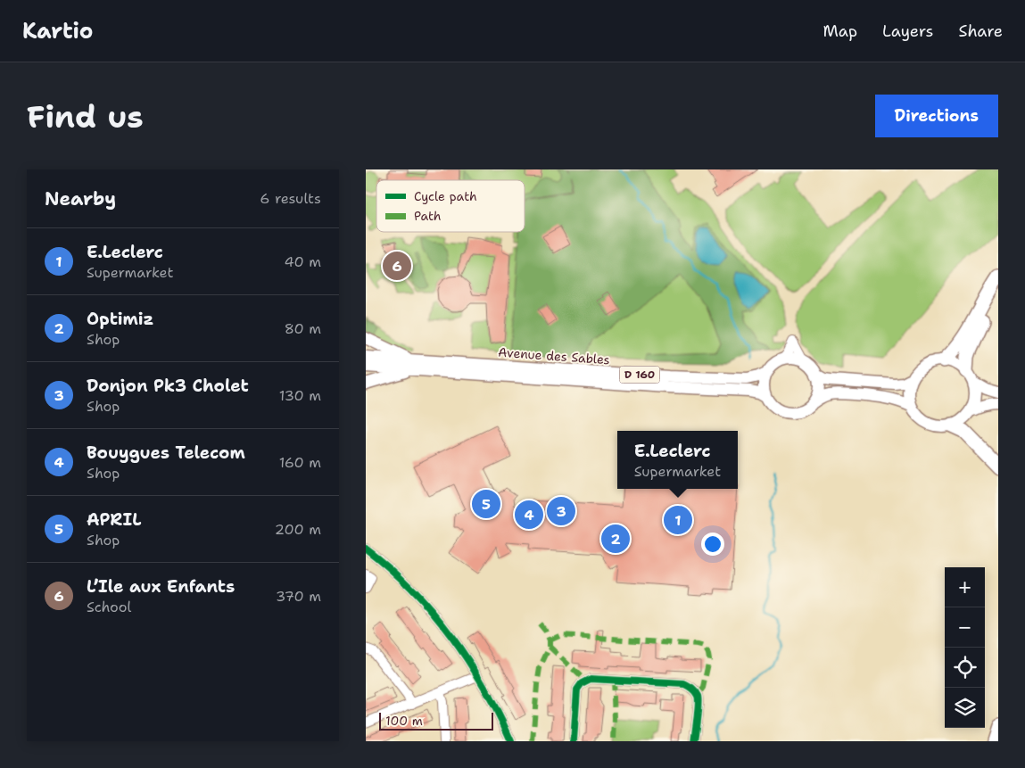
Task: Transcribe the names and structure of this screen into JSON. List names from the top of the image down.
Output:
{
  "streets": {
    "main road": ["Avenue des Sables", "D 160"]
  },
  "legend": ["Cycle path", "Path"],
  "scale_bar": "100 m",
  "page": {
    "header": "Kartio",
    "nav": ["Map", "Layers", "Share"],
    "buttons": "Directions",
    "title": "Find us",
    "heading": ["Nearby", "6 results"],
    "list": [
      {
        "mark": "1",
        "name": "E.Leclerc",
        "note": "Supermarket",
        "value": "40 m"
      },
      {
        "mark": "2",
        "name": "Optimiz",
        "note": "Shop",
        "value": "80 m"
      },
      {
        "mark": "3",
        "name": "Donjon Pk3 Cholet",
        "note": "Shop",
        "value": "130 m"
      },
      {
        "mark": "4",
        "name": "Bouygues Telecom",
        "note": "Shop",
        "value": "160 m"
      },
      {
        "mark": "5",
        "name": "APRIL",
        "note": "Shop",
        "value": "200 m"
      },
      {
        "mark": "6",
        "name": "L’Ile aux Enfants",
        "note": "School",
        "value": "370 m"
      }
    ],
    "pins": [
      "6",
      "5",
      "3",
      "4",
      "1",
      "2"
    ],
    "popup": ["E.Leclerc", "Supermarket"],
    "map_buttons": ["+", "−"],
    "scale": "100 m"
  }
}
